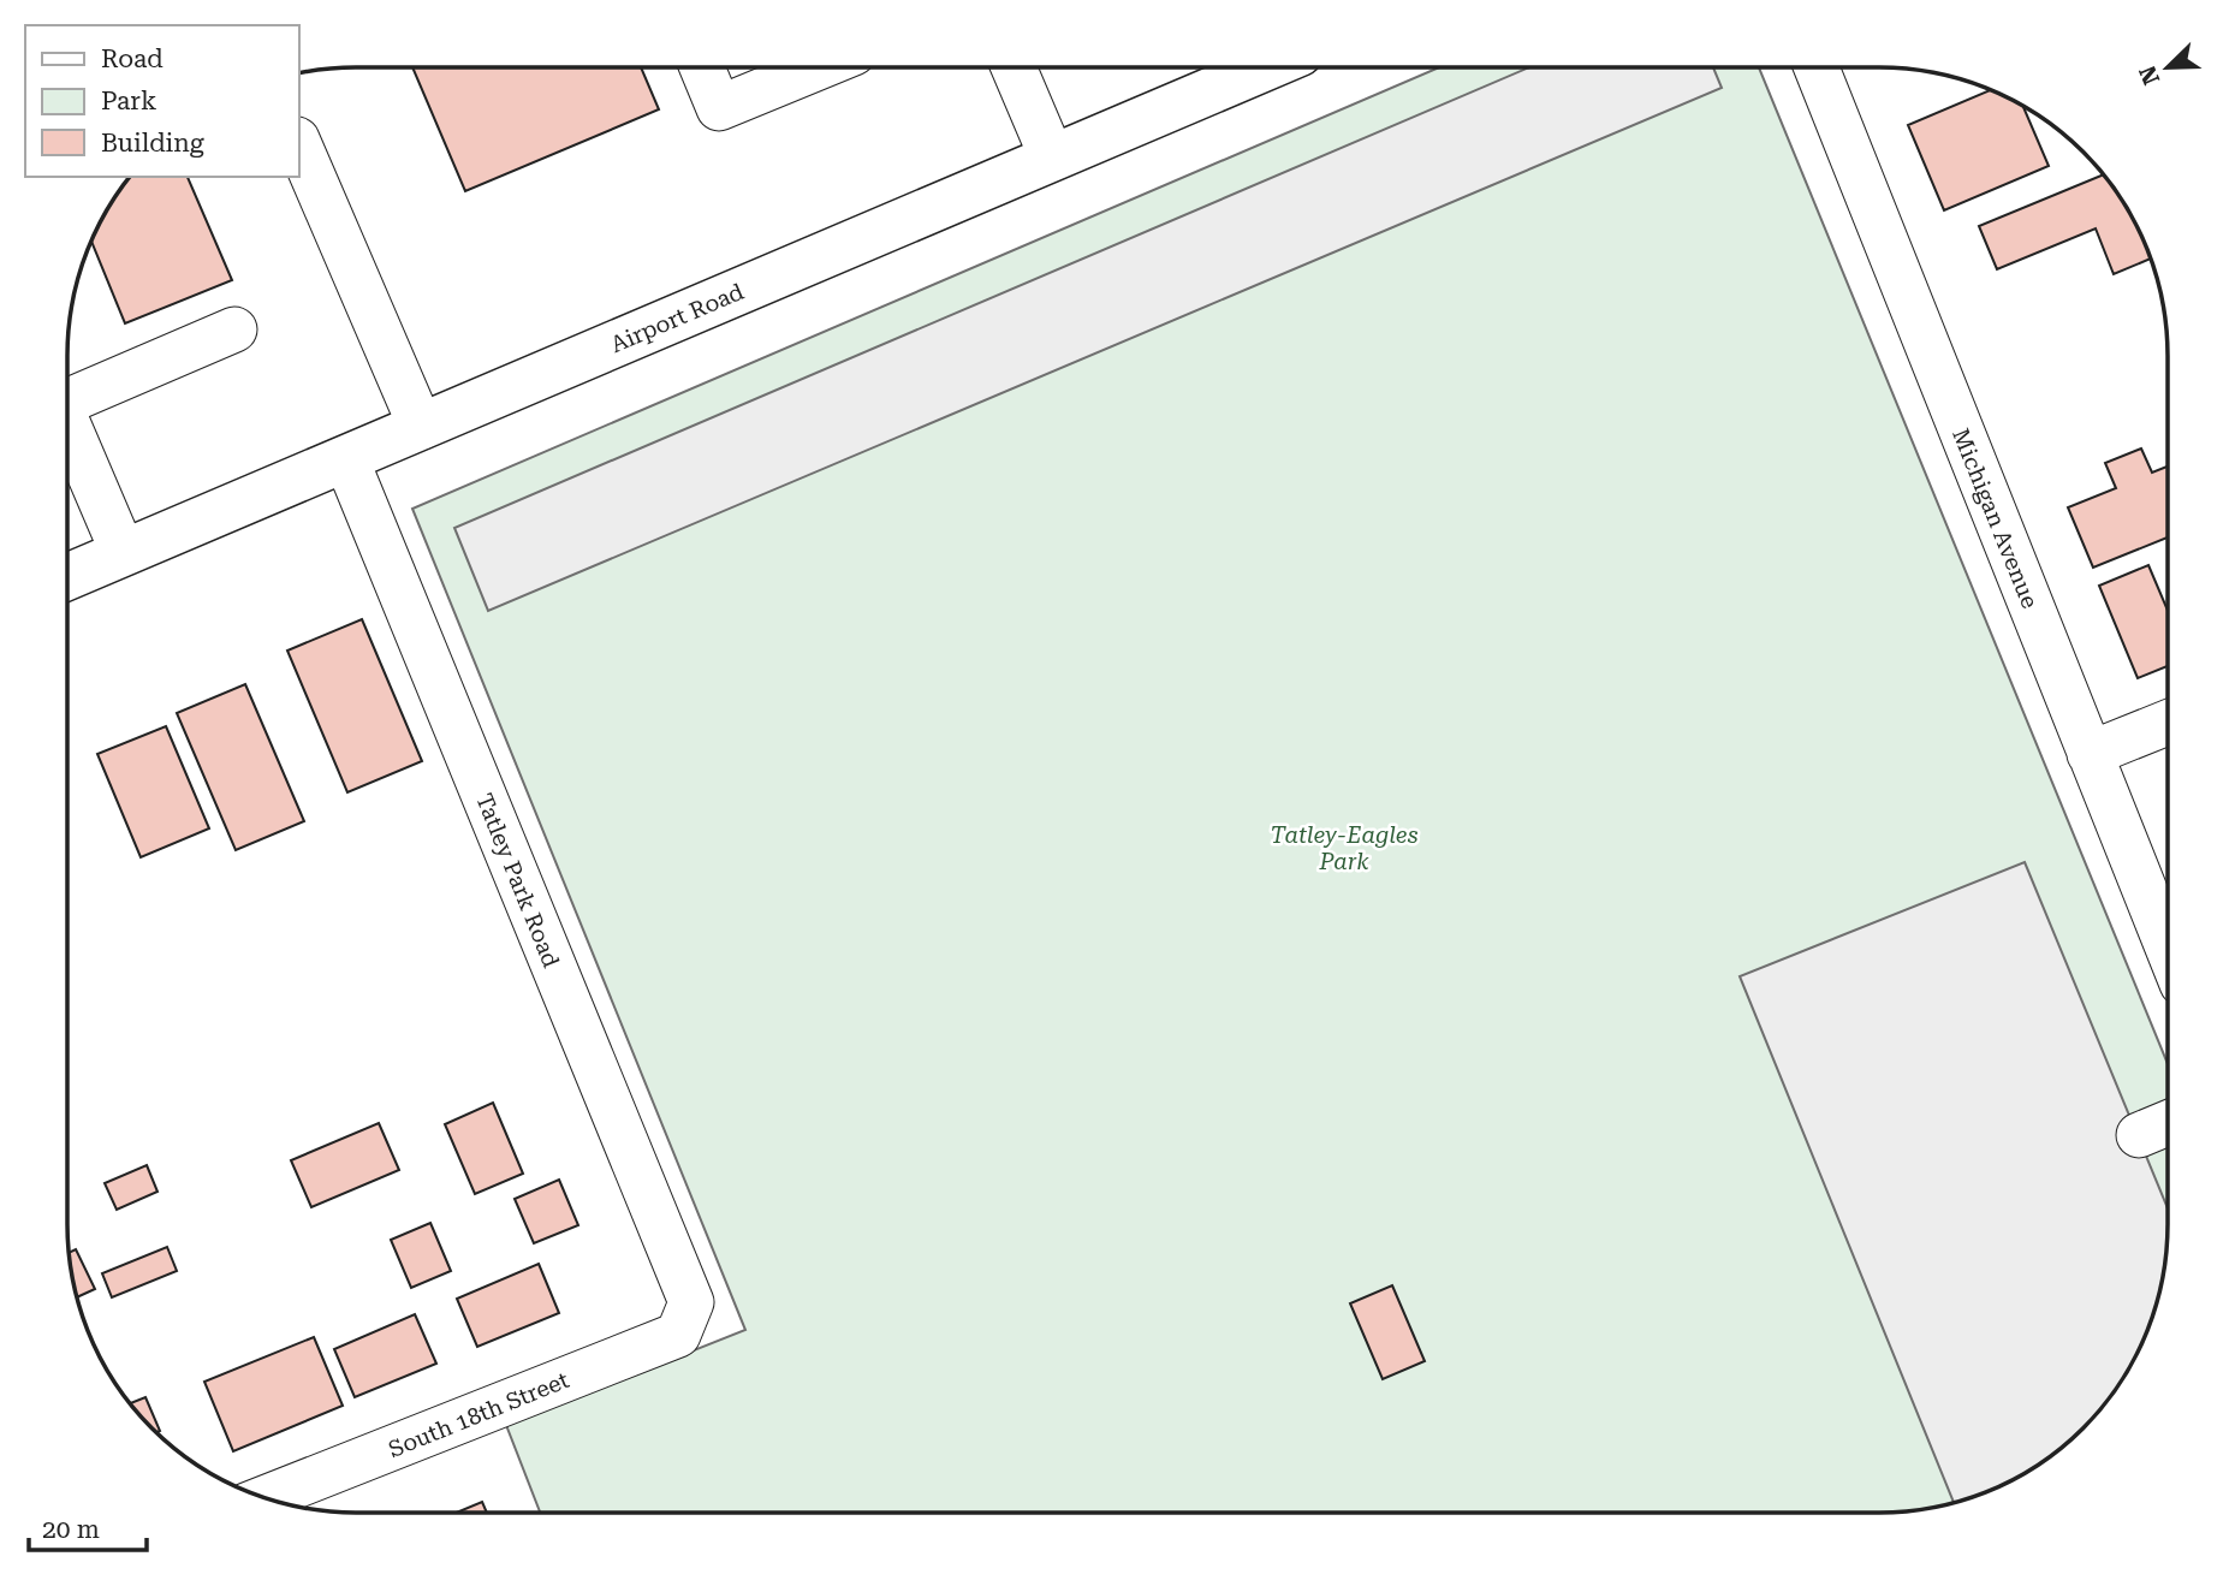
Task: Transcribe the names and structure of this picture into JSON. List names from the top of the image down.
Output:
{
  "streets": {
    "main road": ["Airport Road"],
    "street": ["Michigan Avenue", "Tatley Park Road", "South 18th Street"]
  },
  "crossings": [
    ["Airport Road", "Tatley Park Road"],
    ["Tatley Park Road", "South 18th Street"]
  ],
  "parks": ["Tatley-Eagles Park"],
  "legend": ["Road", "Park", "Building"],
  "scale_bar": "20 m",
  "north": "bottom left"
}
